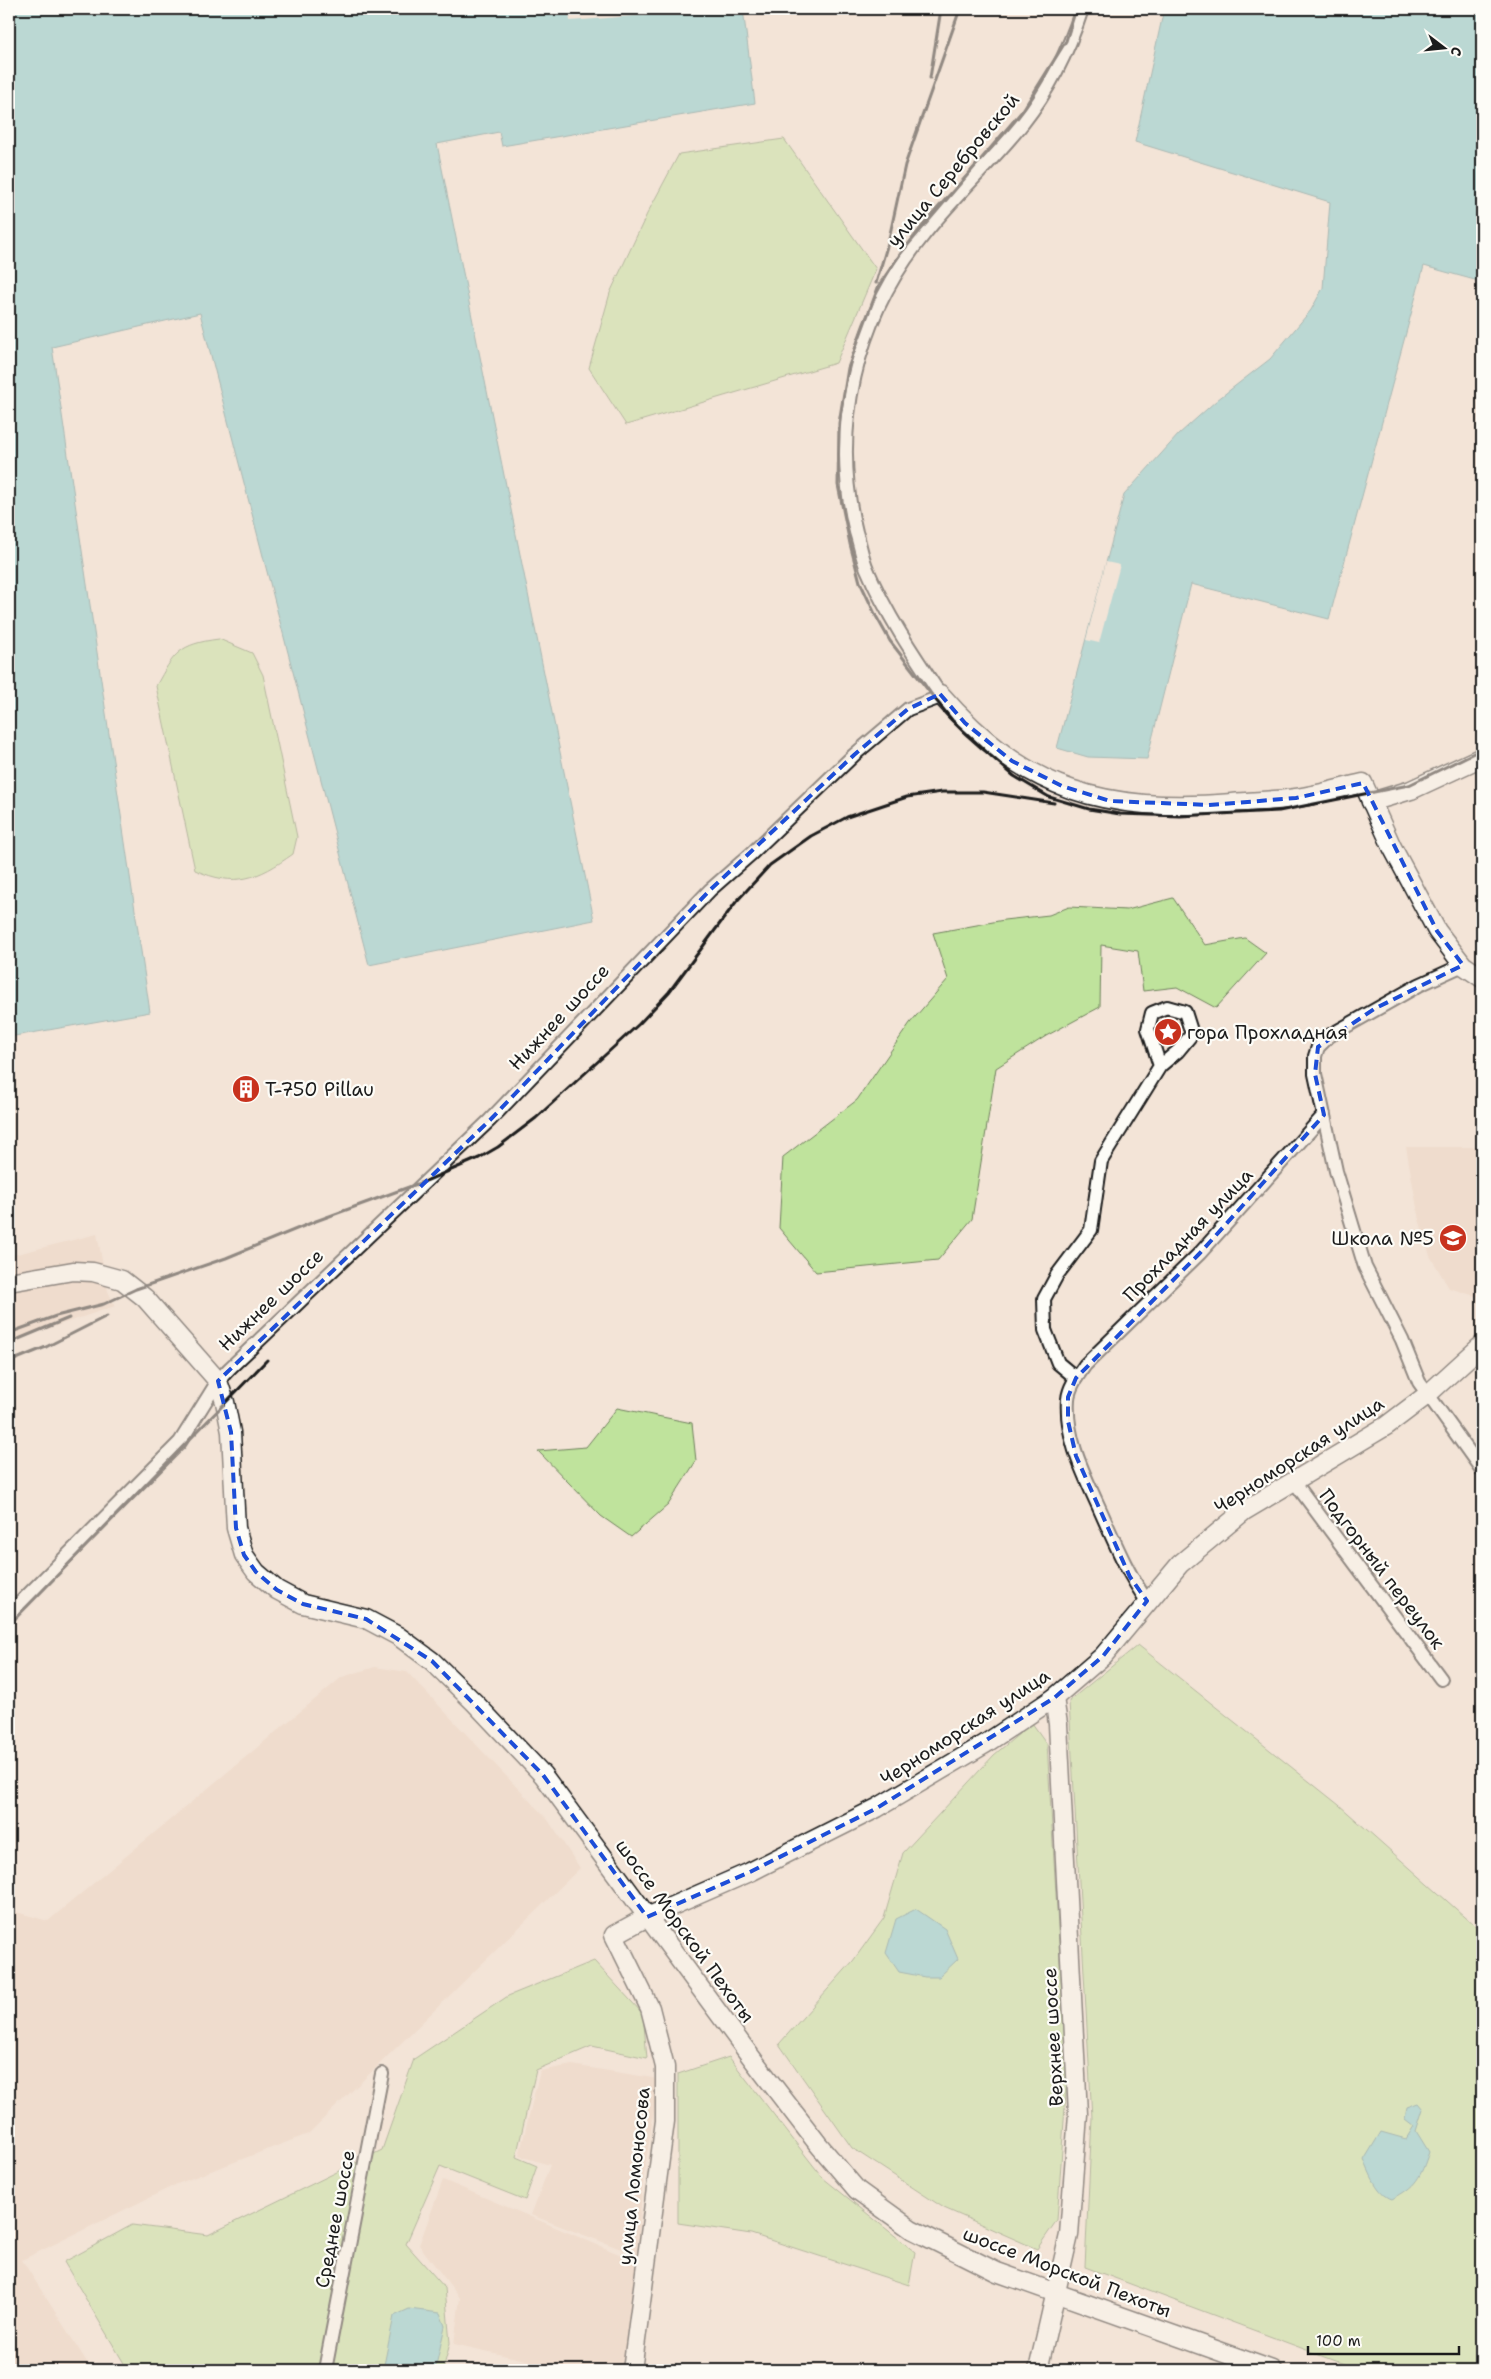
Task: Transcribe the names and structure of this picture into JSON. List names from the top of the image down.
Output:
{
  "streets": {
    "street": [
      "улица Серебровской",
      "Нижнее шоссе",
      "Прохладная улица",
      "Черноморская улица",
      "Подгорный переулок",
      "шоссе Морской Пехоты",
      "Верхнее шоссе",
      "улица Ломоносова",
      "Среднее шоссе"
    ]
  },
  "crossings": [
    ["улица Серебровской", "Нижнее шоссе"],
    ["Нижнее шоссе", "шоссе Морской Пехоты"],
    ["Прохладная улица", "Черноморская улица"],
    ["Черноморская улица", "Подгорный переулок"],
    ["Черноморская улица", "шоссе Морской Пехоты"],
    ["Черноморская улица", "Верхнее шоссе"],
    ["Черноморская улица", "улица Ломоносова"],
    ["шоссе Морской Пехоты", "Верхнее шоссе"]
  ],
  "places": {
    "place": ["гора Прохладная"],
    "building": ["T-750 Pillau"],
    "school or university": ["Школа №5"]
  },
  "scale_bar": "100 m",
  "north": "right"
}
